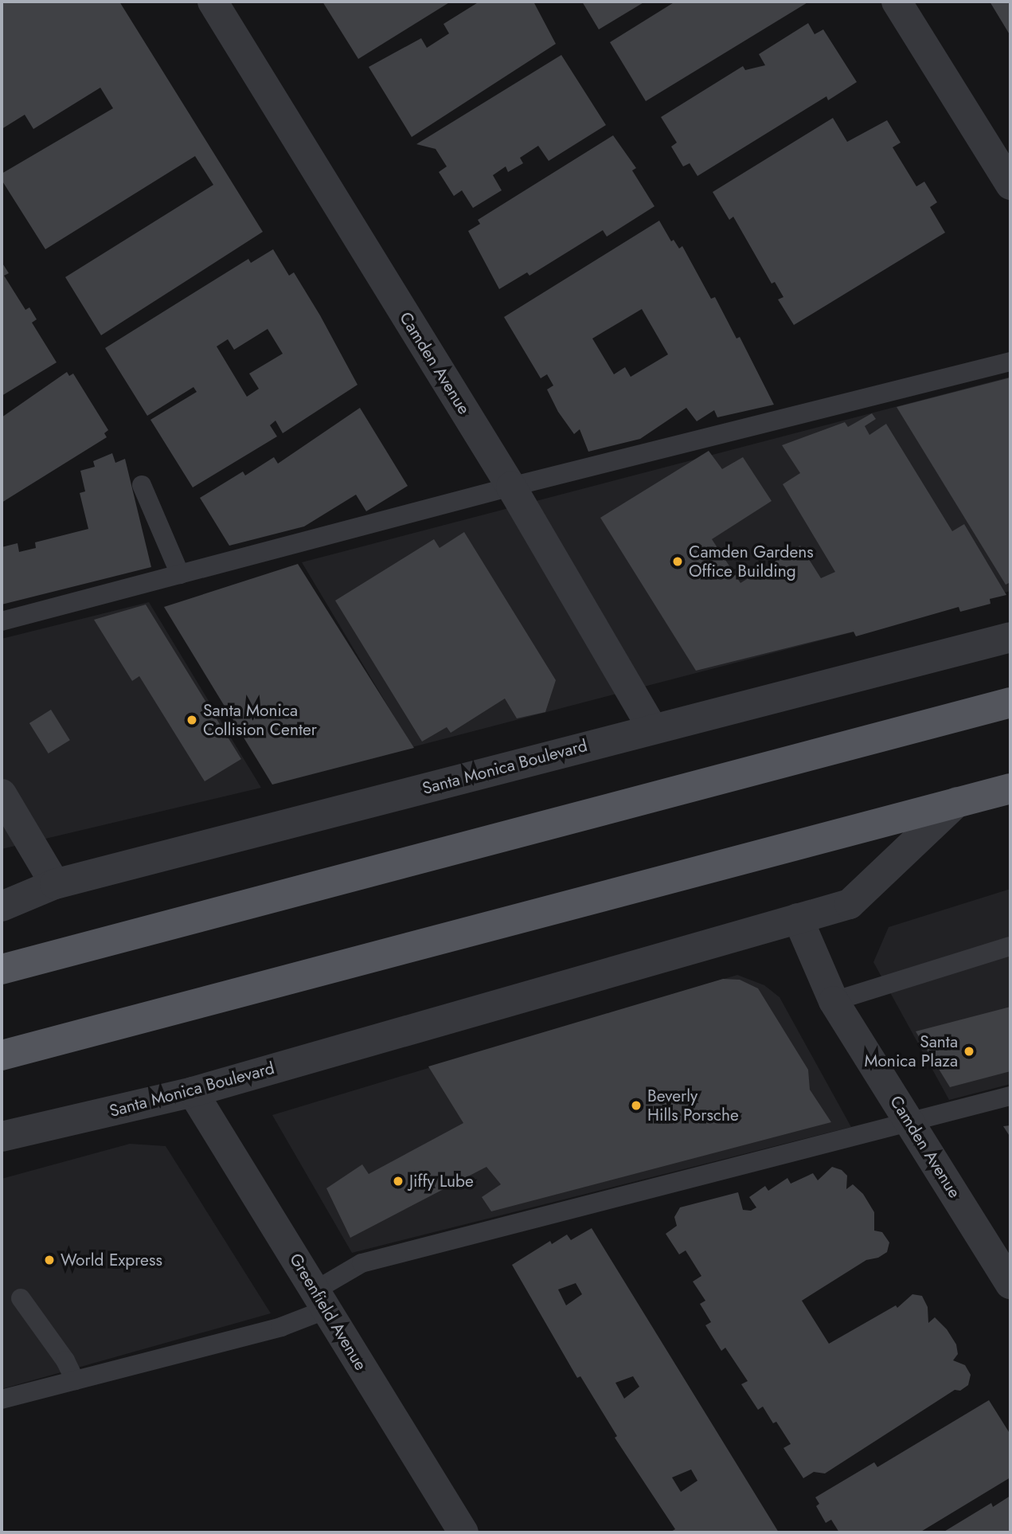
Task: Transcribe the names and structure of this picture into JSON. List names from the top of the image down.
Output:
{
  "streets": {
    "main road": ["Santa Monica Boulevard"],
    "street": ["Camden Avenue", "Greenfield Avenue"]
  },
  "crossings": [
    ["Camden Avenue", "Santa Monica Boulevard"],
    ["Santa Monica Boulevard", "Greenfield Avenue"]
  ],
  "places": [
    "Camden Gardens Office Building",
    "Santa Monica Collision Center",
    "Santa Monica Plaza",
    "Beverly Hills Porsche",
    "Jiffy Lube",
    "World Express"
  ]
}
